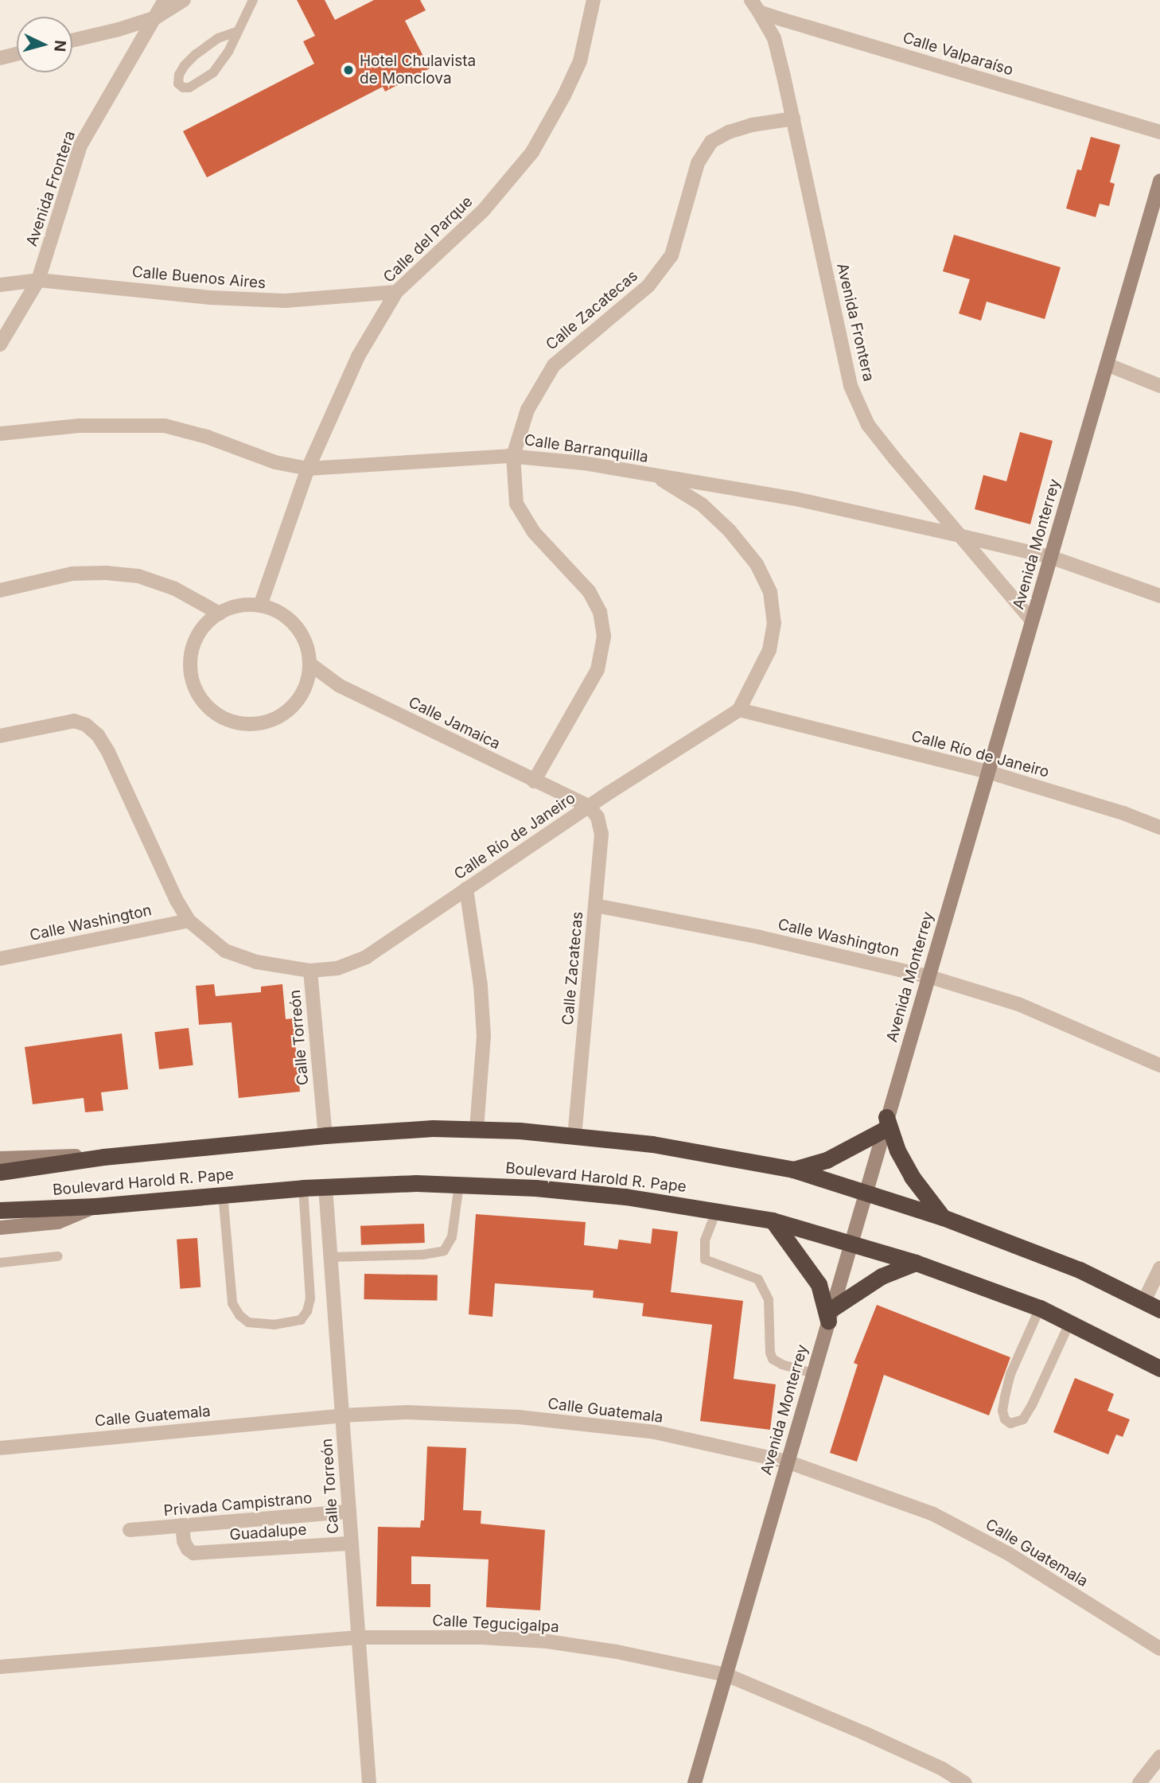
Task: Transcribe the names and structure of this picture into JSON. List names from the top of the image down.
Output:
{
  "streets": {
    "highway": ["Boulevard Harold R. Pape"],
    "street": [
      "Calle Valparaíso",
      "Avenida Frontera",
      "Calle del Parque",
      "Calle Buenos Aires",
      "Calle Zacatecas",
      "Calle Barranquilla",
      "Avenida Monterrey",
      "Calle Jamaica",
      "Calle Río de Janeiro",
      "Calle Washington",
      "Calle Torreón",
      "Calle Guatemala",
      "Privada Campistrano",
      "Guadalupe",
      "Calle Tegucigalpa"
    ]
  },
  "crossings": [
    ["Calle Valparaíso", "Avenida Frontera"],
    ["Avenida Frontera", "Calle Buenos Aires"],
    ["Avenida Frontera", "Calle Zacatecas"],
    ["Avenida Frontera", "Calle Barranquilla"],
    ["Avenida Frontera", "Avenida Monterrey"],
    ["Calle del Parque", "Calle Buenos Aires"],
    ["Calle del Parque", "Calle Barranquilla"],
    ["Calle del Parque", "Calle Jamaica"],
    ["Calle Zacatecas", "Calle Barranquilla"],
    ["Calle Zacatecas", "Calle Jamaica"],
    ["Calle Zacatecas", "Calle Río de Janeiro"],
    ["Calle Zacatecas", "Calle Washington"],
    ["Calle Zacatecas", "Boulevard Harold R. Pape"],
    ["Calle Barranquilla", "Avenida Monterrey"],
    ["Avenida Monterrey", "Calle Río de Janeiro"],
    ["Avenida Monterrey", "Calle Washington"],
    ["Avenida Monterrey", "Boulevard Harold R. Pape"],
    ["Avenida Monterrey", "Calle Guatemala"],
    ["Avenida Monterrey", "Calle Tegucigalpa"],
    ["Calle Jamaica", "Calle Río de Janeiro"],
    ["Calle Río de Janeiro", "Calle Washington"],
    ["Calle Río de Janeiro", "Calle Torreón"],
    ["Calle Torreón", "Boulevard Harold R. Pape"],
    ["Calle Torreón", "Calle Guatemala"],
    ["Calle Torreón", "Privada Campistrano"],
    ["Calle Torreón", "Guadalupe"],
    ["Calle Torreón", "Calle Tegucigalpa"],
    ["Privada Campistrano", "Guadalupe"]
  ],
  "places": ["Hotel Chulavista de Monclova"],
  "north": "right"
}
